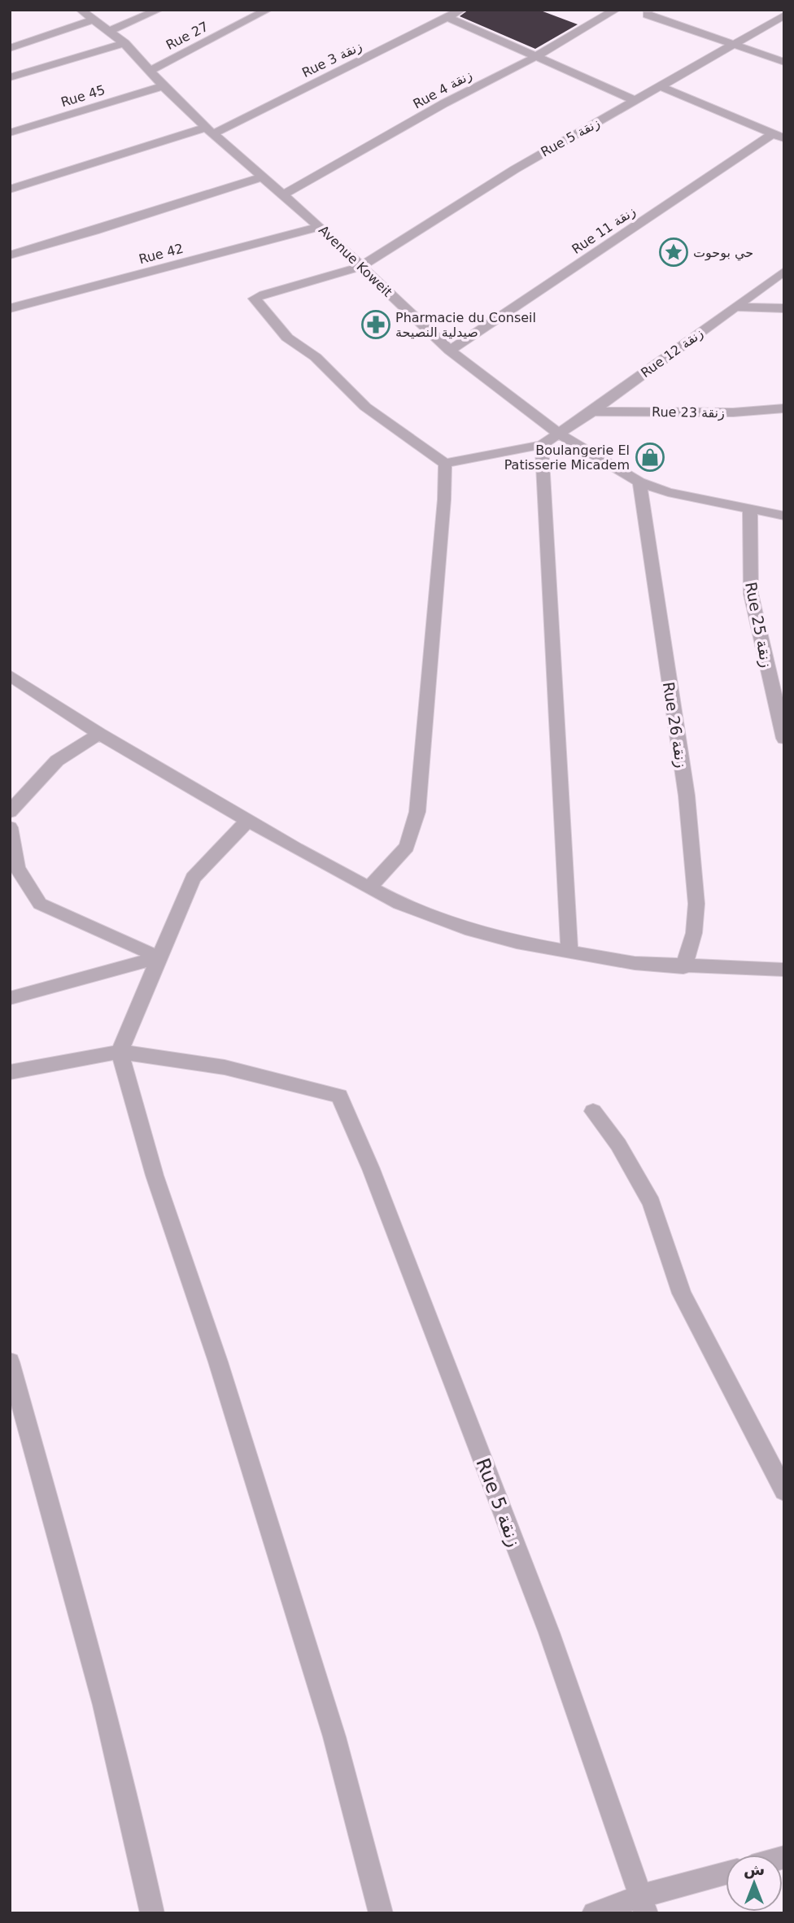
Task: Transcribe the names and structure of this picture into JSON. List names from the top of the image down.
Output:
{
  "streets": {
    "street": [
      "Rue 27",
      "Rue 3 زنقة",
      "Rue 4 زنقة",
      "Rue 45",
      "Rue 5 زنقة",
      "Rue 11 زنقة",
      "Rue 42",
      "Avenue Koweit",
      "Rue 12 زنقة",
      "Rue 23 زنقة",
      "Rue 25 زنقة",
      "Rue 26 زنقة"
    ]
  },
  "crossings": [
    ["Rue 27", "Avenue Koweit"],
    ["Rue 3 زنقة", "Avenue Koweit"],
    ["Rue 4 زنقة", "Avenue Koweit"],
    ["Rue 45", "Avenue Koweit"],
    ["Rue 5 زنقة", "Avenue Koweit"],
    ["Rue 11 زنقة", "Avenue Koweit"],
    ["Rue 42", "Avenue Koweit"],
    ["Avenue Koweit", "Rue 12 زنقة"],
    ["Avenue Koweit", "Rue 25 زنقة"],
    ["Avenue Koweit", "Rue 26 زنقة"],
    ["Rue 12 زنقة", "Rue 23 زنقة"]
  ],
  "places": {
    "place": ["حي بوحوت"],
    "pharmacy": ["Pharmacie du Conseil صيدلية النصيحة"],
    "shop": ["Boulangerie El Patisserie Micadem"]
  },
  "north": "top"
}
